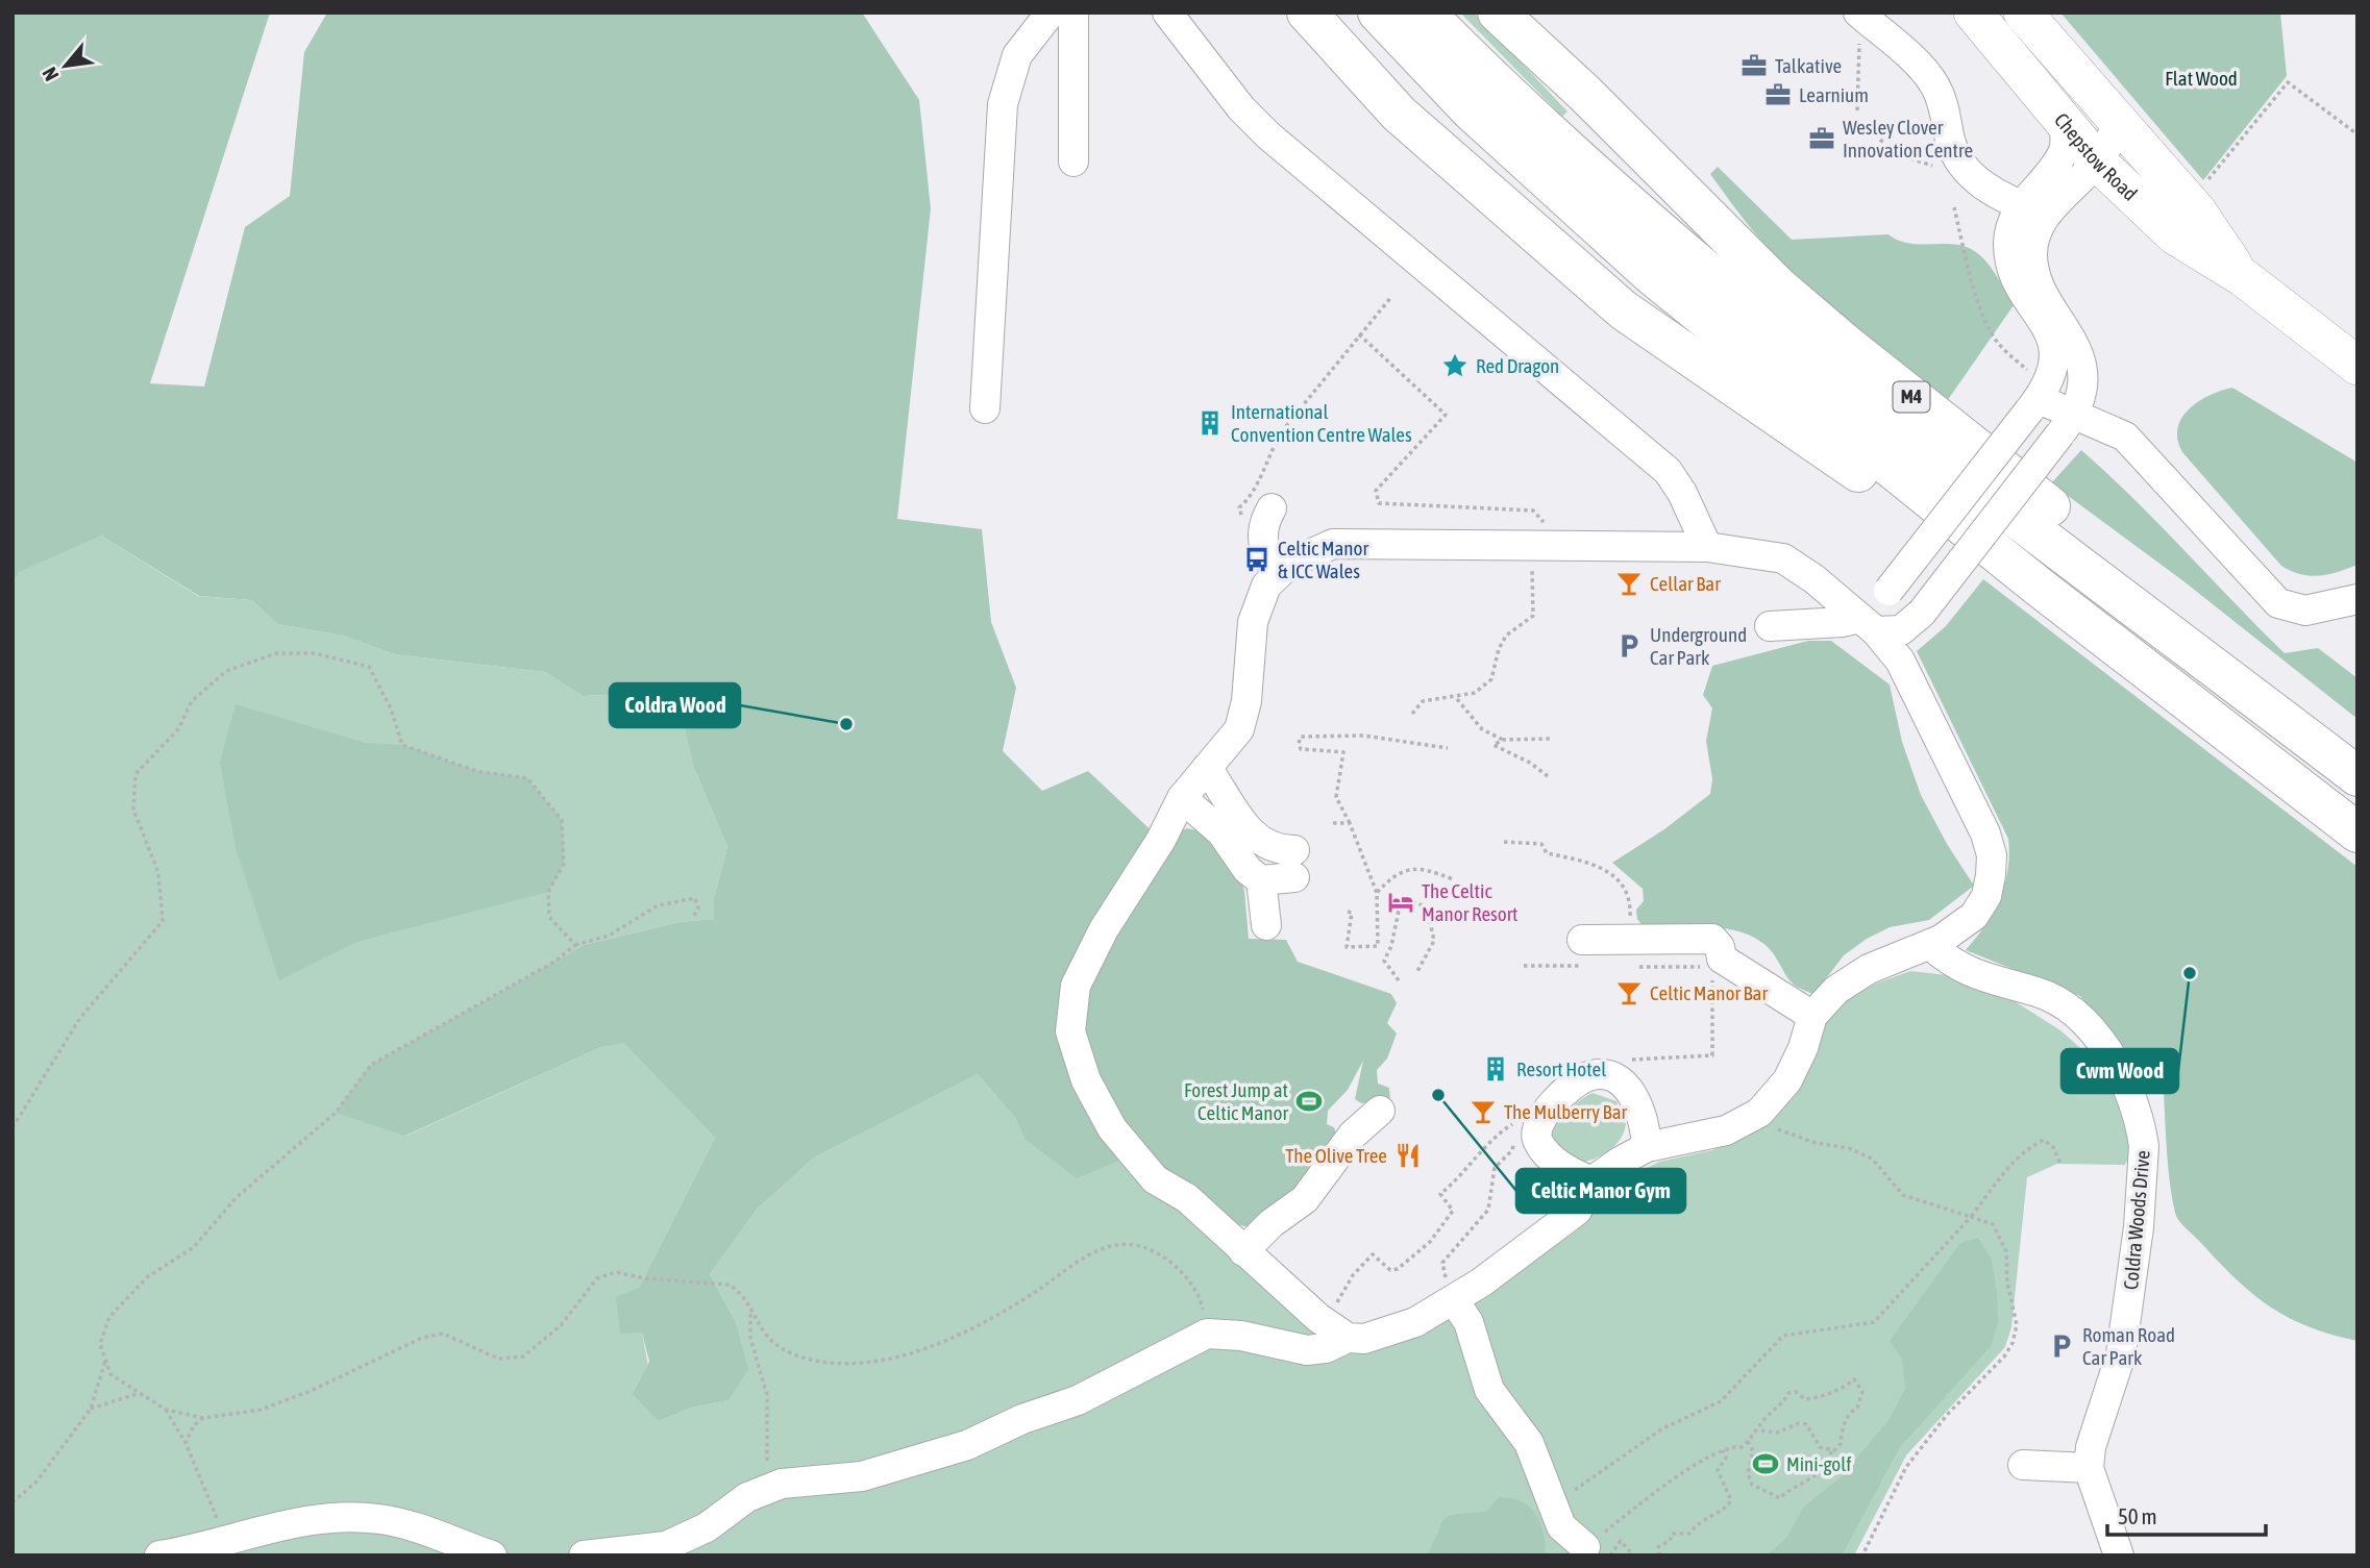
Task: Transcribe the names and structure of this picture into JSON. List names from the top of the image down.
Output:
{
  "streets": {
    "highway": ["M4"],
    "main road": ["Chepstow Road"],
    "lane": ["Coldra Woods Drive"]
  },
  "parks": ["Flat Wood"],
  "places": {
    "office": ["Talkative", "Learnium", "Wesley Clover Innovation Centre"],
    "place": ["Red Dragon"],
    "building": ["International Convention Centre Wales", "Resort Hotel"],
    "bus stop": ["Celtic Manor & ICC Wales"],
    "bar": ["Cellar Bar", "Celtic Manor Bar", "The Mulberry Bar"],
    "parking": ["Underground Car Park", "Roman Road Car Park"],
    "other": ["Coldra Wood", "Cwm Wood", "Celtic Manor Gym"],
    "hotel": ["The Celtic Manor Resort"],
    "sports": ["Forest Jump at Celtic Manor", "Mini-golf"],
    "restaurant": ["The Olive Tree"]
  },
  "scale_bar": "50 m",
  "north": "bottom left"
}
